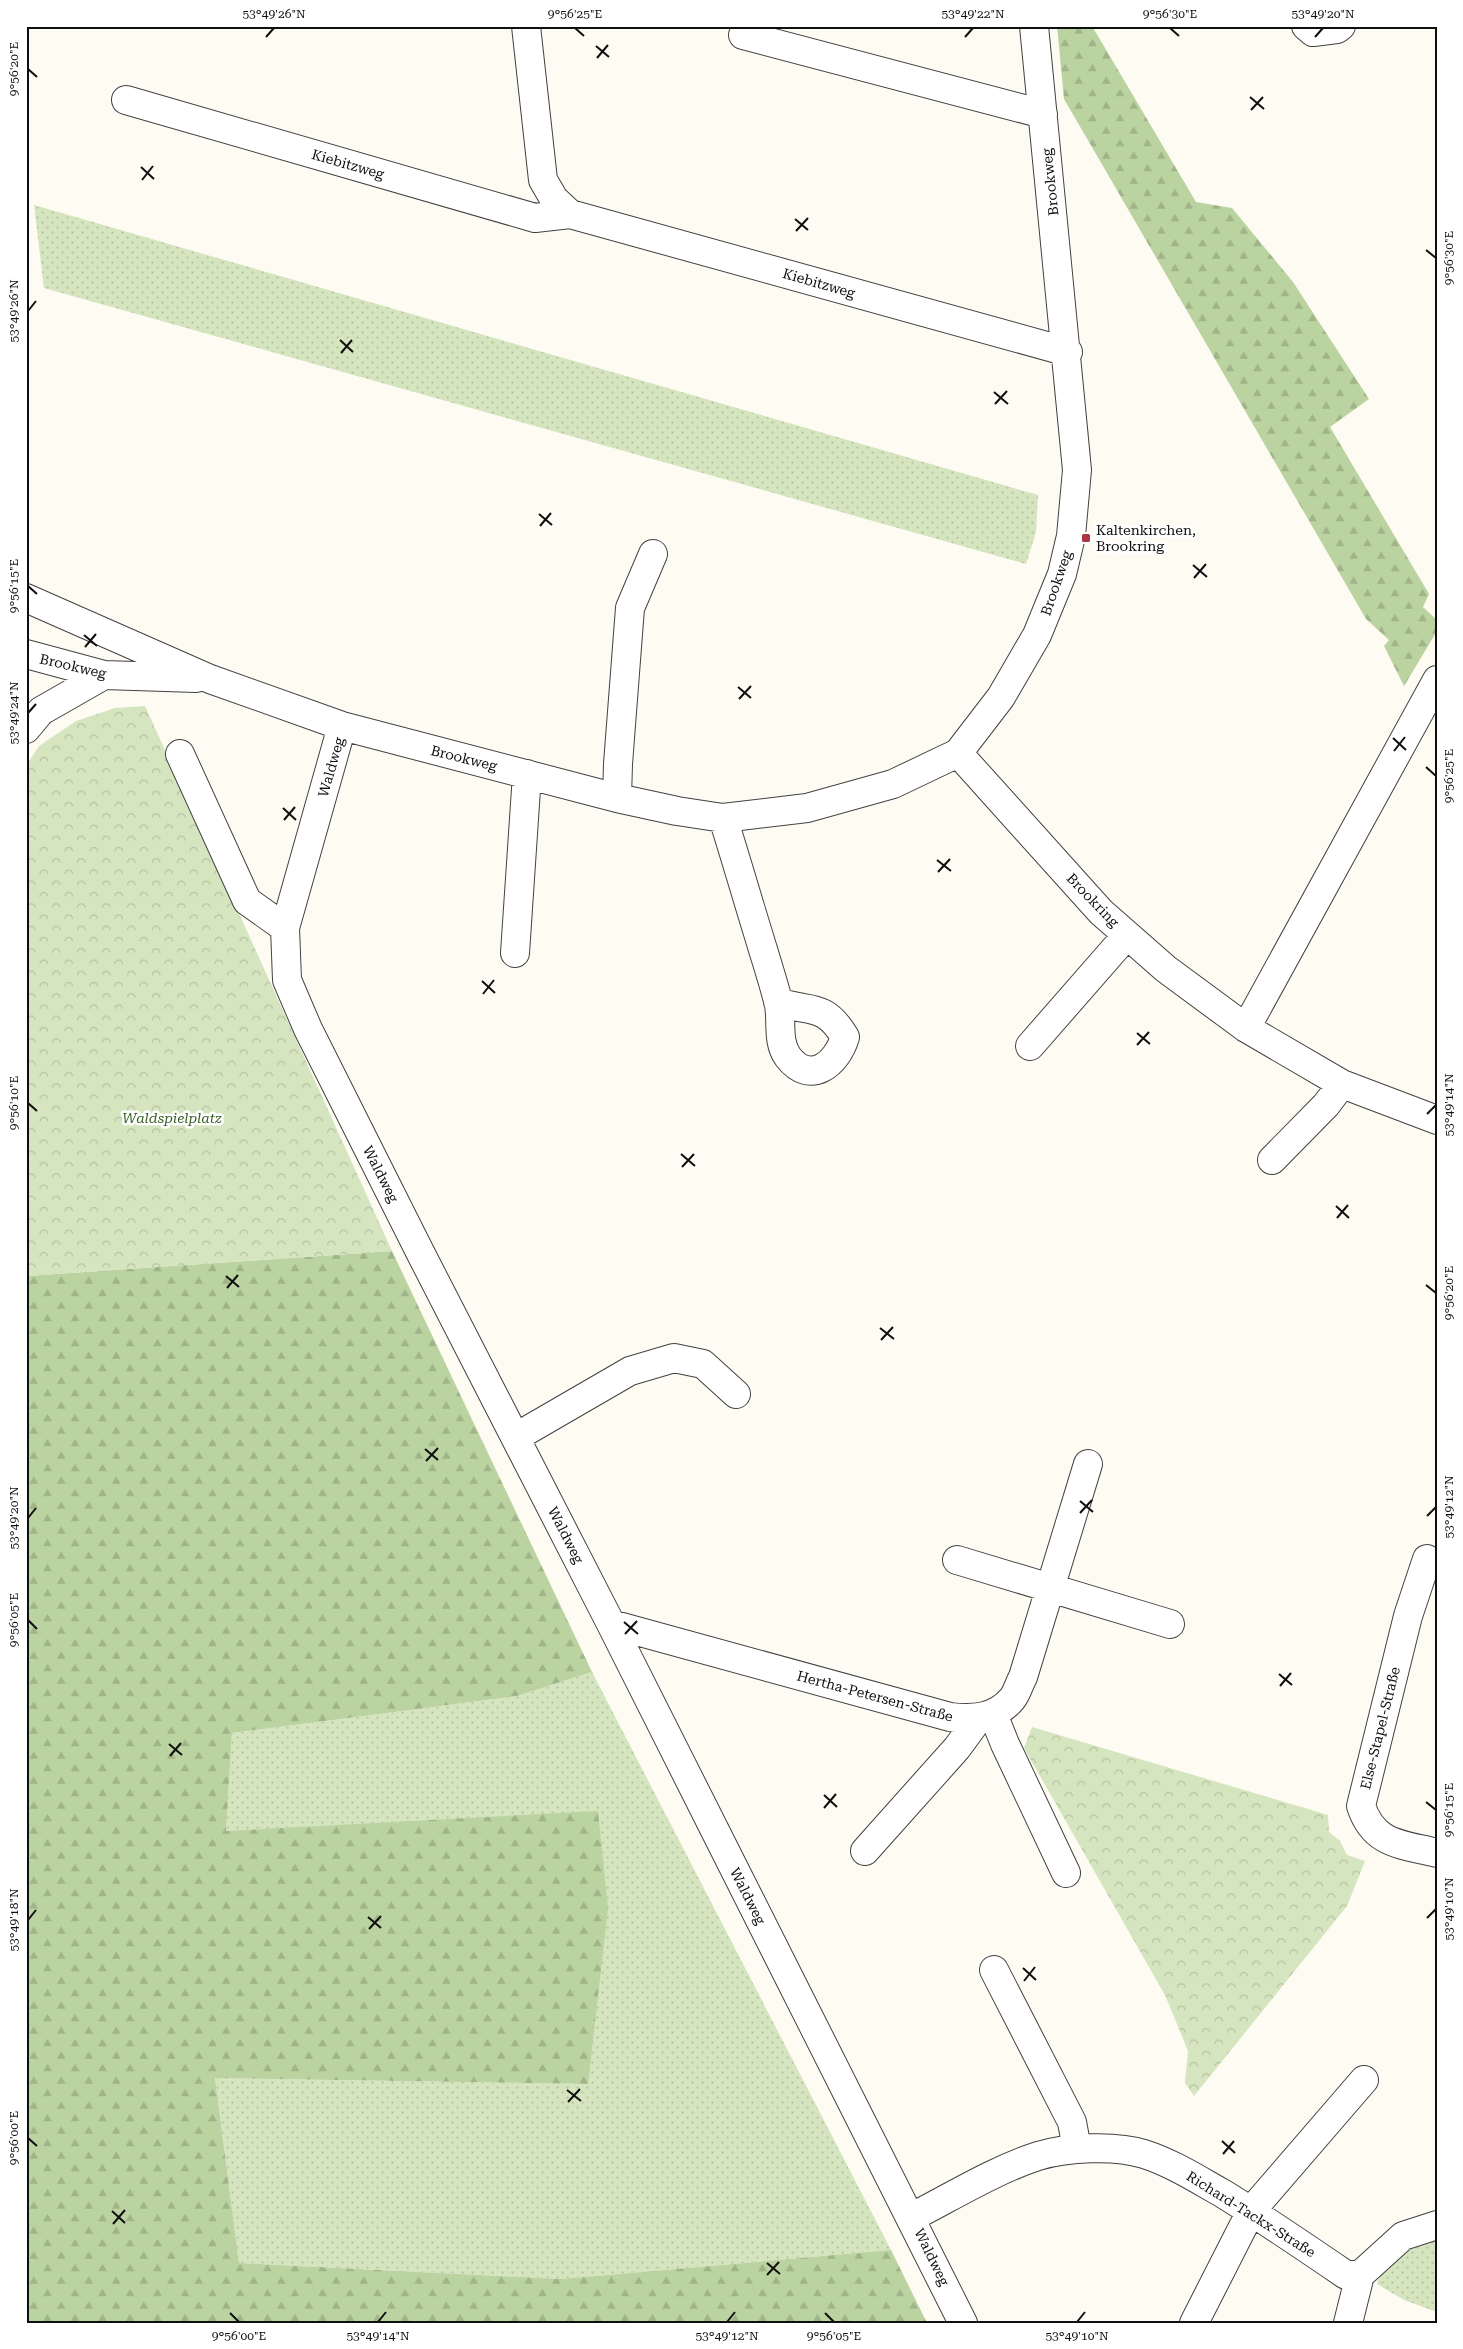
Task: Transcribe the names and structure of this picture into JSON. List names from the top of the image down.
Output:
{
  "streets": {
    "street": [
      "Kiebitzweg",
      "Brookweg",
      "Waldweg",
      "Brookring",
      "Hertha-Petersen-Straße",
      "Else-Stapel-Straße",
      "Richard-Tackx-Straße"
    ]
  },
  "crossings": [
    ["Kiebitzweg", "Brookweg"],
    ["Brookweg", "Waldweg"],
    ["Brookweg", "Brookring"],
    ["Waldweg", "Hertha-Petersen-Straße"],
    ["Waldweg", "Richard-Tackx-Straße"]
  ],
  "parks": ["Waldspielplatz"],
  "places": {
    "transit": ["Kaltenkirchen, Brookring"]
  },
  "coordinates": [
    "53°49'26\"N",
    "9°56'25\"E",
    "53°49'22\"N",
    "9°56'30\"E",
    "53°49'20\"N",
    "9°56'20\"E",
    "9°56'15\"E",
    "53°49'24\"N",
    "9°56'10\"E",
    "53°49'14\"N",
    "53°49'12\"N",
    "9°56'05\"E",
    "53°49'10\"N",
    "53°49'18\"N",
    "9°56'00\"E"
  ]
}
